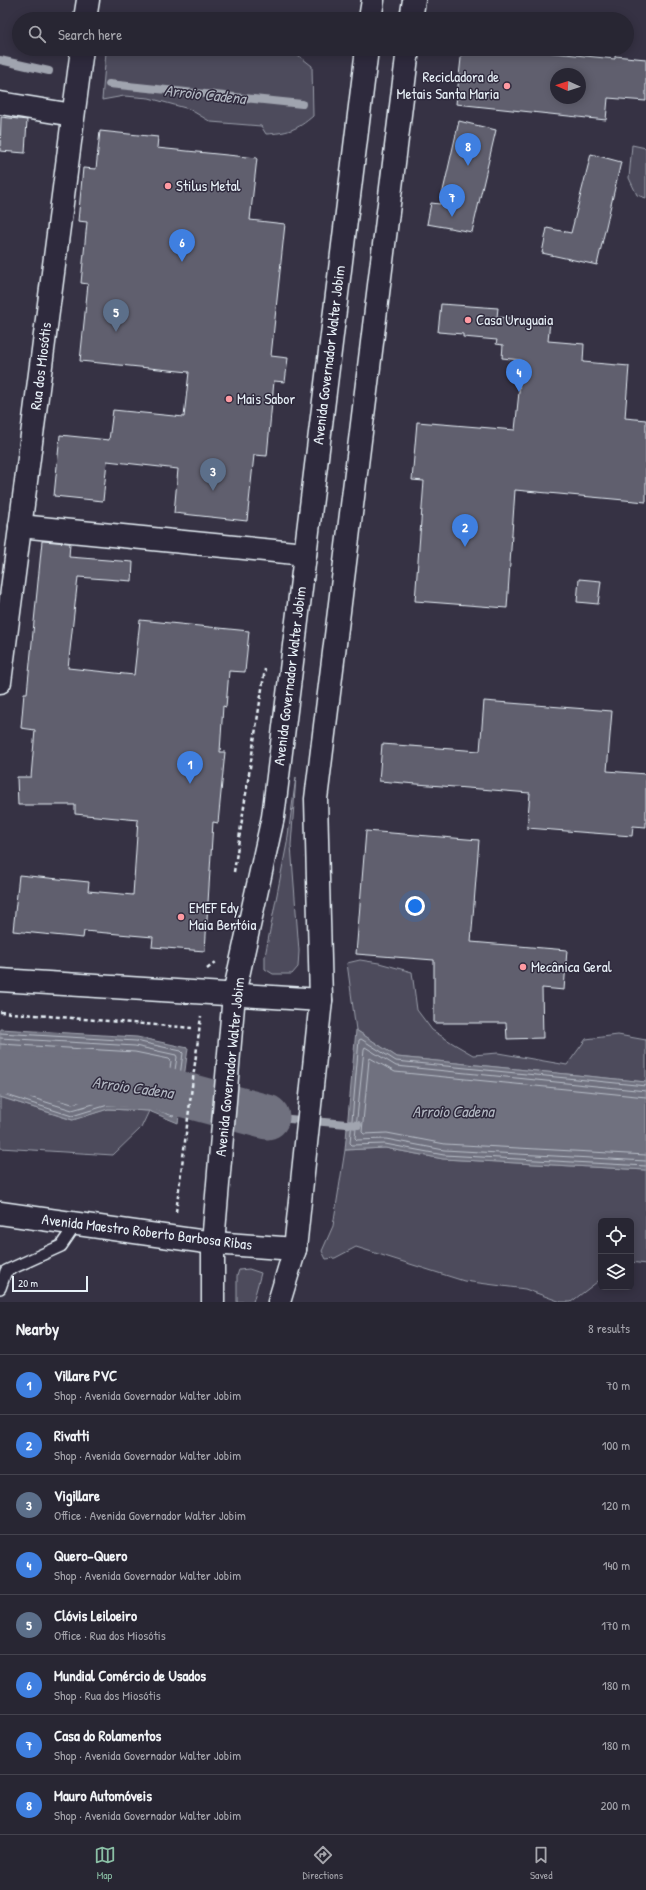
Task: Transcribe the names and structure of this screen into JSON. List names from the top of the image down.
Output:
{
  "streets": {
    "main road": ["Avenida Governador Walter Jobim", "Rua dos Miosótis", "Avenida Maestro Roberto Barbosa Ribas"]
  },
  "crossings": [
    ["Avenida Governador Walter Jobim", "Avenida Maestro Roberto Barbosa Ribas"]
  ],
  "water": ["Arroio Cadena"],
  "places": [
    "Recicladora de Metais Santa Maria",
    "Stilus Metal",
    "Casa Uruguaia",
    "Mais Sabor",
    "EMEF Edy Maia Bertóia",
    "Mecânica Geral"
  ],
  "scale_bar": "20 m",
  "north": "left",
  "page": {
    "search": "Search here",
    "pins": [
      "8",
      "7",
      "6",
      "5",
      "4",
      "3",
      "2",
      "1"
    ],
    "scale": "20 m",
    "heading": ["Nearby", "8 results"],
    "list": [
      {
        "mark": "1",
        "name": "Villare PVC",
        "note": "Shop · Avenida Governador Walter Jobim",
        "value": "70 m"
      },
      {
        "mark": "2",
        "name": "Rivatti",
        "note": "Shop · Avenida Governador Walter Jobim",
        "value": "100 m"
      },
      {
        "mark": "3",
        "name": "Vigillare",
        "note": "Office · Avenida Governador Walter Jobim",
        "value": "120 m"
      },
      {
        "mark": "4",
        "name": "Quero-Quero",
        "note": "Shop · Avenida Governador Walter Jobim",
        "value": "140 m"
      },
      {
        "mark": "5",
        "name": "Clóvis Leiloeiro",
        "note": "Office · Rua dos Miosótis",
        "value": "170 m"
      },
      {
        "mark": "6",
        "name": "Mundial Comércio de Usados",
        "note": "Shop · Rua dos Miosótis",
        "value": "180 m"
      },
      {
        "mark": "7",
        "name": "Casa do Rolamentos",
        "note": "Shop · Avenida Governador Walter Jobim",
        "value": "180 m"
      },
      {
        "mark": "8",
        "name": "Mauro Automóveis",
        "note": "Shop · Avenida Governador Walter Jobim",
        "value": "200 m"
      }
    ],
    "nav": ["Map", "Directions", "Saved"]
  }
}
